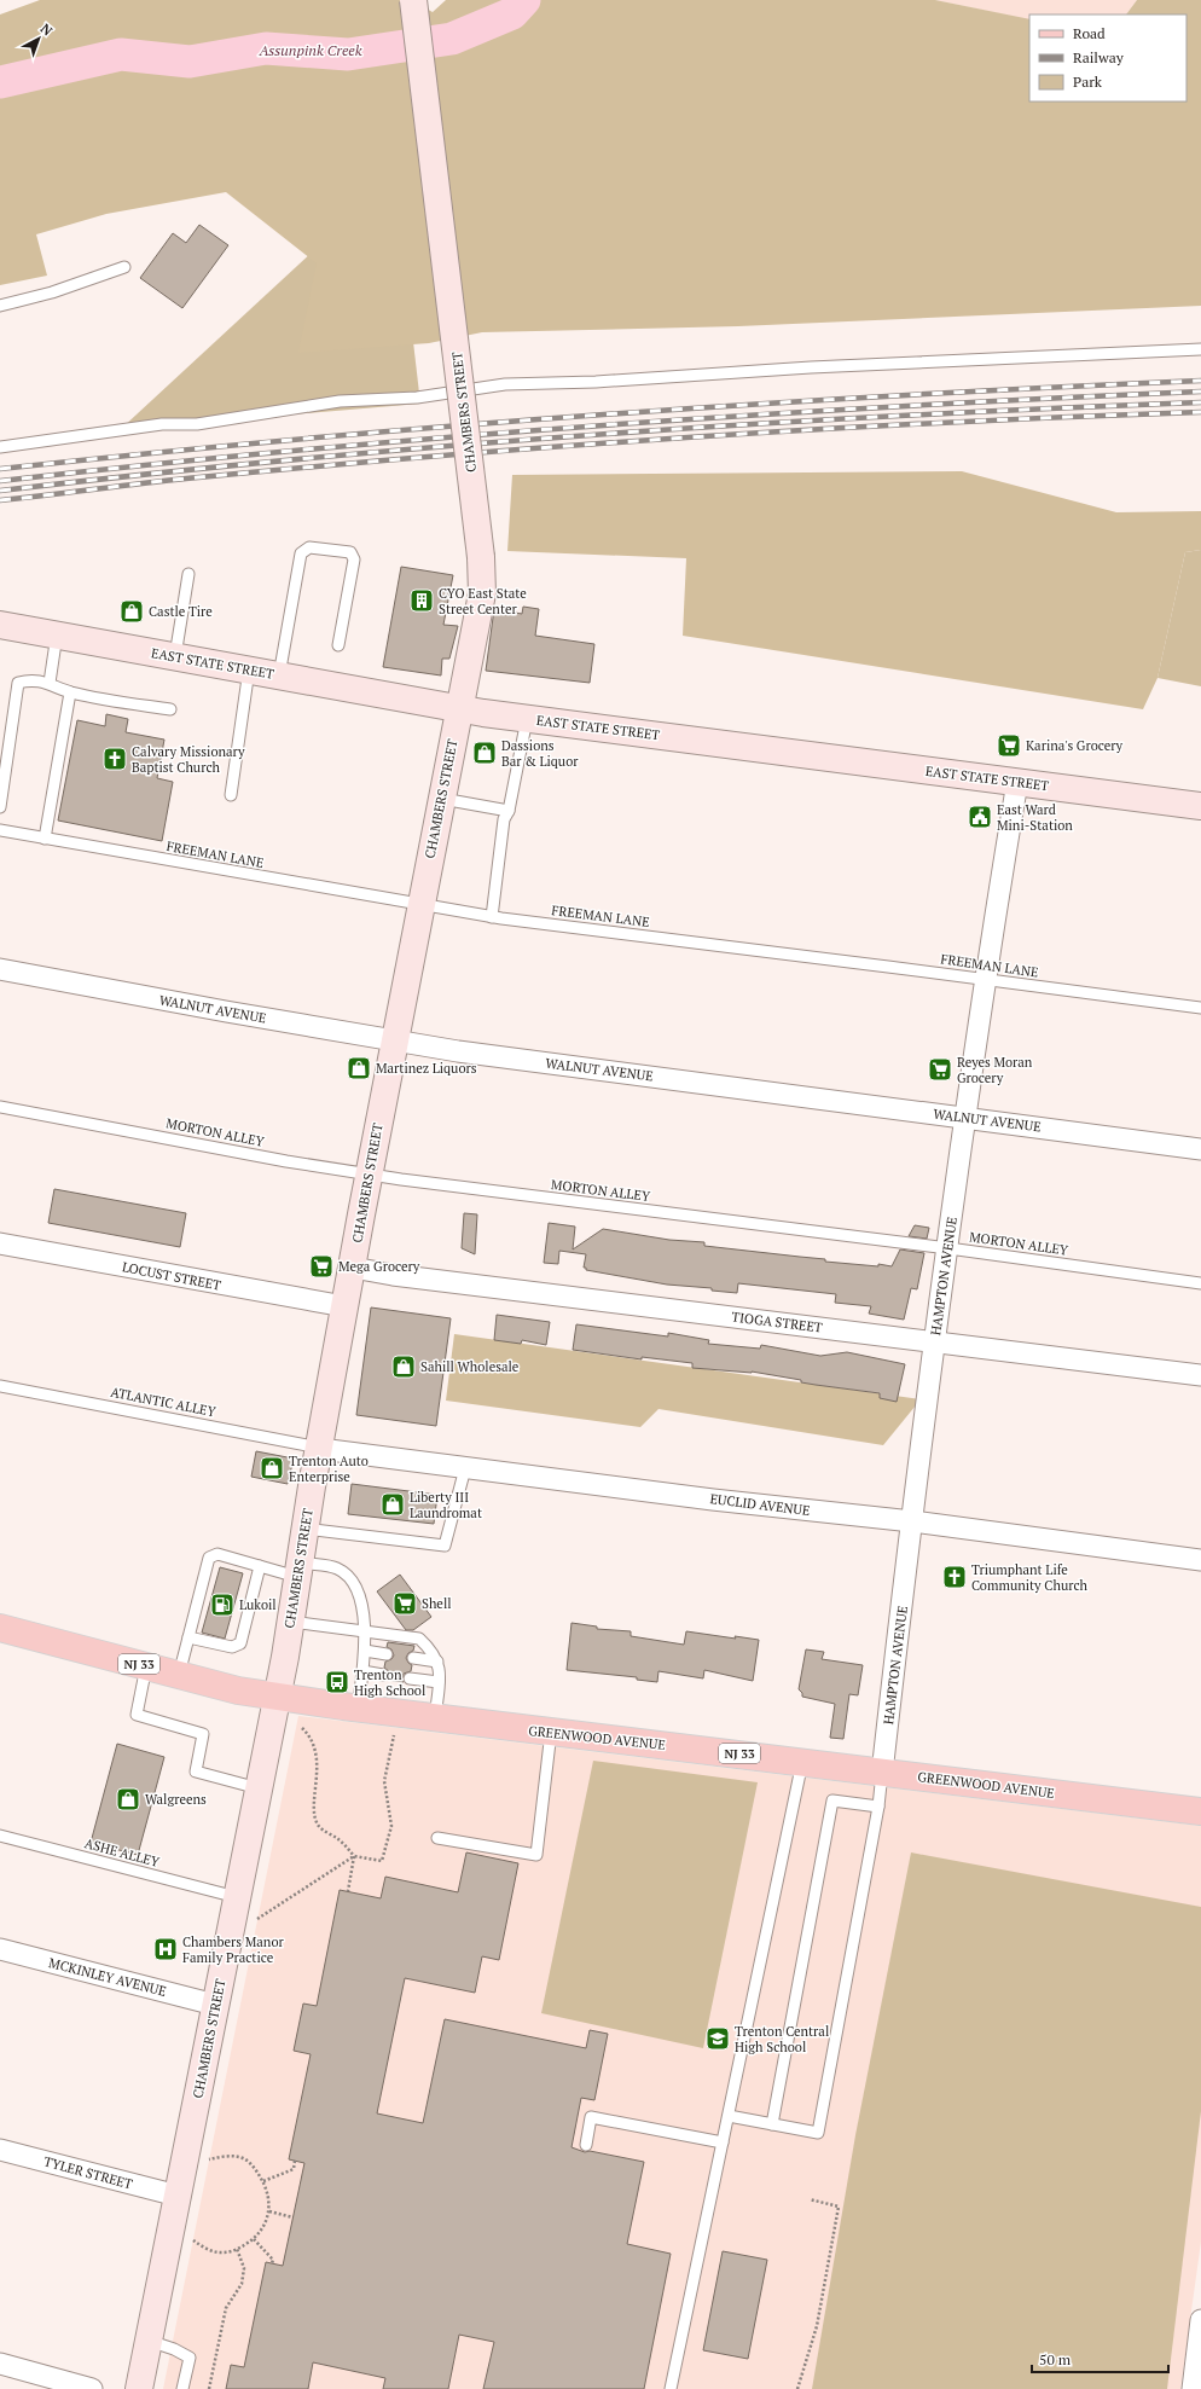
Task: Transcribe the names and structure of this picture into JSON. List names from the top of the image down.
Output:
{
  "streets": {
    "main road": ["NJ 33", "GREENWOOD AVENUE"],
    "street": [
      "CHAMBERS STREET",
      "EAST STATE STREET",
      "WALNUT AVENUE",
      "LOCUST STREET",
      "HAMPTON AVENUE",
      "TIOGA STREET",
      "EUCLID AVENUE",
      "MCKINLEY AVENUE",
      "TYLER STREET"
    ],
    "lane": [
      "FREEMAN LANE",
      "MORTON ALLEY",
      "ATLANTIC ALLEY",
      "ASHE ALLEY"
    ]
  },
  "crossings": [
    ["CHAMBERS STREET", "EAST STATE STREET"],
    ["CHAMBERS STREET", "FREEMAN LANE"],
    ["CHAMBERS STREET", "WALNUT AVENUE"],
    ["CHAMBERS STREET", "MORTON ALLEY"],
    ["CHAMBERS STREET", "LOCUST STREET"],
    ["CHAMBERS STREET", "TIOGA STREET"],
    ["CHAMBERS STREET", "ATLANTIC ALLEY"],
    ["CHAMBERS STREET", "EUCLID AVENUE"],
    ["CHAMBERS STREET", "GREENWOOD AVENUE"],
    ["CHAMBERS STREET", "ASHE ALLEY"],
    ["CHAMBERS STREET", "MCKINLEY AVENUE"],
    ["CHAMBERS STREET", "TYLER STREET"],
    ["EAST STATE STREET", "HAMPTON AVENUE"],
    ["FREEMAN LANE", "HAMPTON AVENUE"],
    ["WALNUT AVENUE", "HAMPTON AVENUE"],
    ["MORTON ALLEY", "HAMPTON AVENUE"],
    ["HAMPTON AVENUE", "TIOGA STREET"],
    ["HAMPTON AVENUE", "EUCLID AVENUE"],
    ["HAMPTON AVENUE", "GREENWOOD AVENUE"],
    ["ATLANTIC ALLEY", "EUCLID AVENUE"]
  ],
  "water": ["Assunpink Creek"],
  "places": {
    "building": ["CYO East State Street Center"],
    "shop": [
      "Castle Tire",
      "Dassions Bar & Liquor",
      "Martinez Liquors",
      "Sahill Wholesale",
      "Trenton Auto Enterprise",
      "Liberty III Laundromat",
      "Walgreens"
    ],
    "supermarket": [
      "Karina's Grocery",
      "Reyes Moran Grocery",
      "Mega Grocery",
      "Shell"
    ],
    "church": ["Calvary Missionary Baptist Church", "Triumphant Life Community Church"],
    "public building": ["East Ward Mini-Station"],
    "fuel station": ["Lukoil"],
    "bus stop": ["Trenton High School"],
    "hospital": ["Chambers Manor Family Practice"],
    "school or university": ["Trenton Central High School"]
  },
  "legend": ["Road", "Railway", "Park"],
  "scale_bar": "50 m",
  "north": "top right"
}
